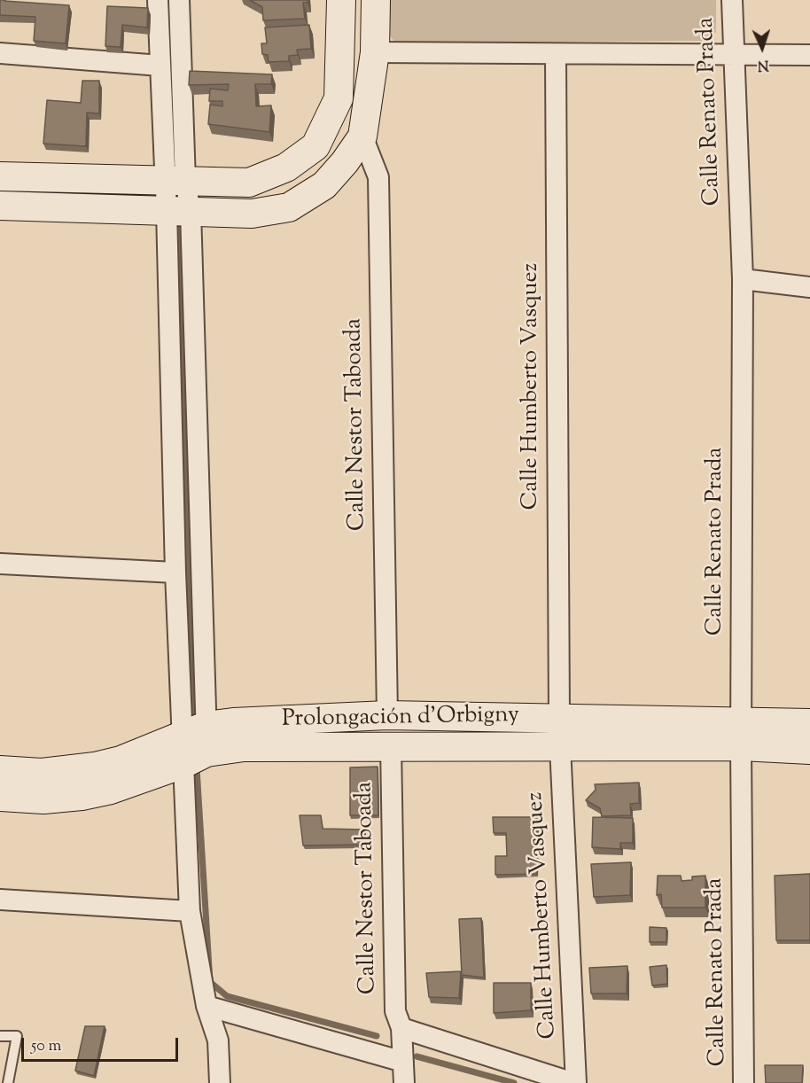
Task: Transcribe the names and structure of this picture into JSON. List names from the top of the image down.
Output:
{
  "streets": {
    "main road": ["Prolongación d'Orbigny"],
    "street": ["Calle Renato Prada", "Calle Humberto Vasquez", "Calle Nestor Taboada"]
  },
  "crossings": [
    ["Calle Renato Prada", "Prolongación d'Orbigny"],
    ["Calle Humberto Vasquez", "Prolongación d'Orbigny"],
    ["Calle Nestor Taboada", "Prolongación d'Orbigny"]
  ],
  "scale_bar": "50 m",
  "north": "bottom"
}
